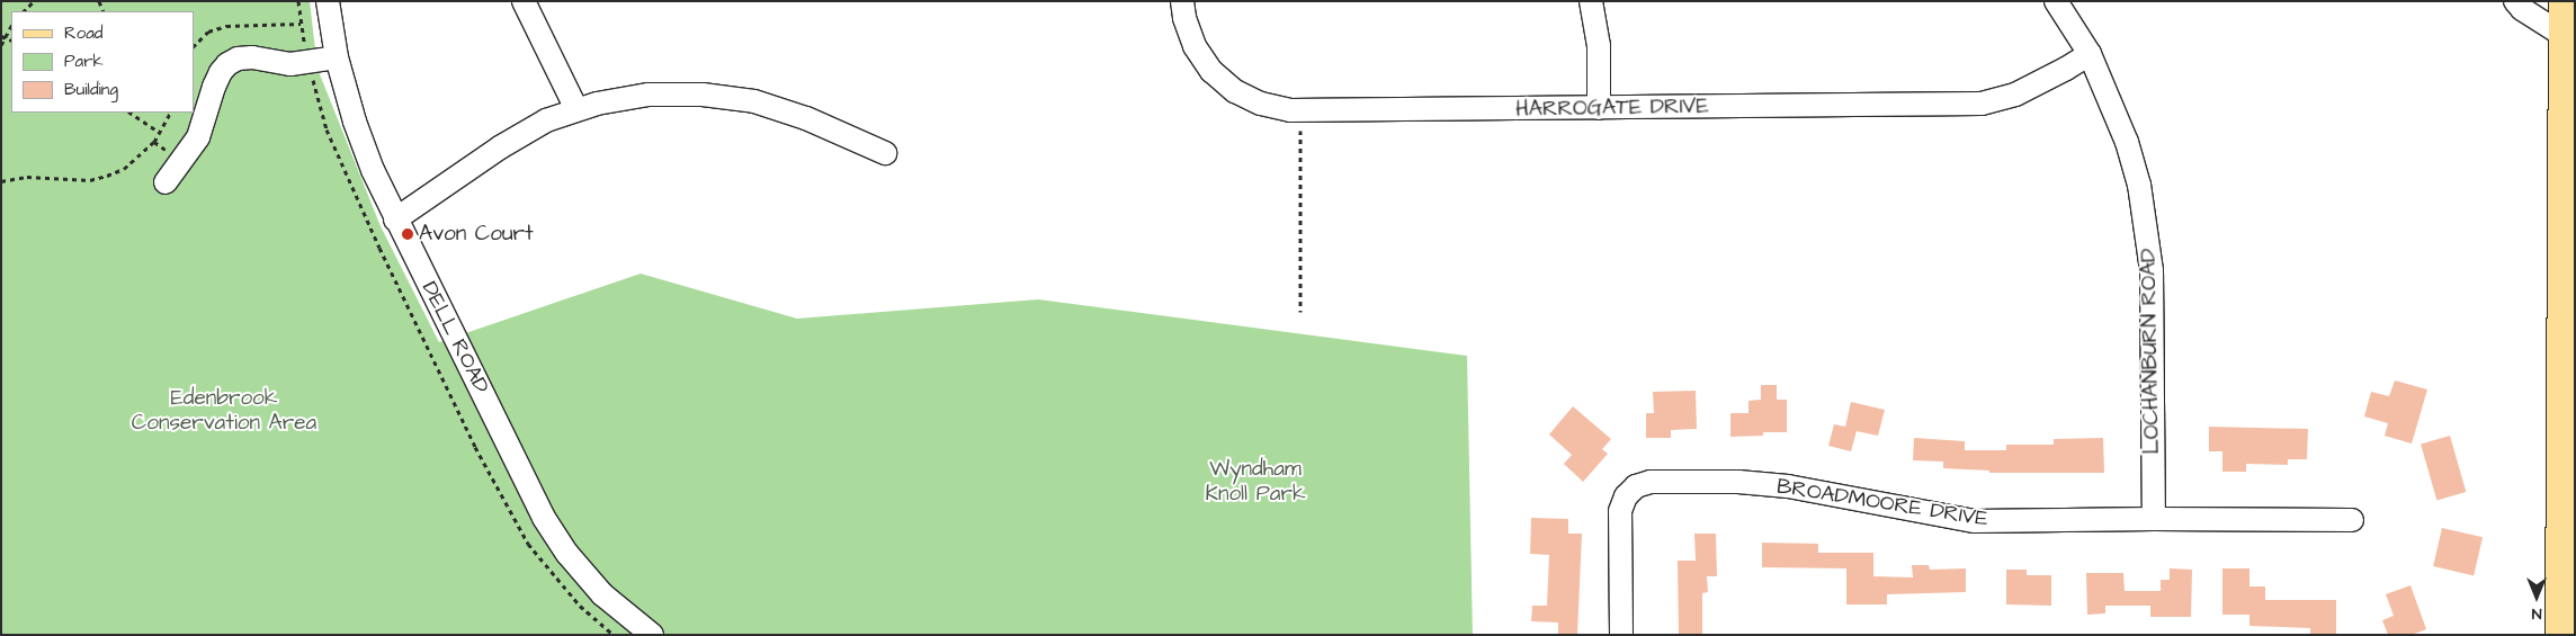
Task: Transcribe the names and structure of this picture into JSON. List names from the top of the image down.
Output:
{
  "streets": {
    "street": [
      "HARROGATE DRIVE",
      "DELL ROAD",
      "LOCHANBURN ROAD",
      "BROADMOORE DRIVE"
    ]
  },
  "crossings": [
    ["HARROGATE DRIVE", "LOCHANBURN ROAD"],
    ["LOCHANBURN ROAD", "BROADMOORE DRIVE"]
  ],
  "parks": ["Edenbrook Conservation Area", "Wyndham Knoll Park"],
  "places": ["Avon Court"],
  "legend": ["Road", "Park", "Building"],
  "north": "bottom"
}
